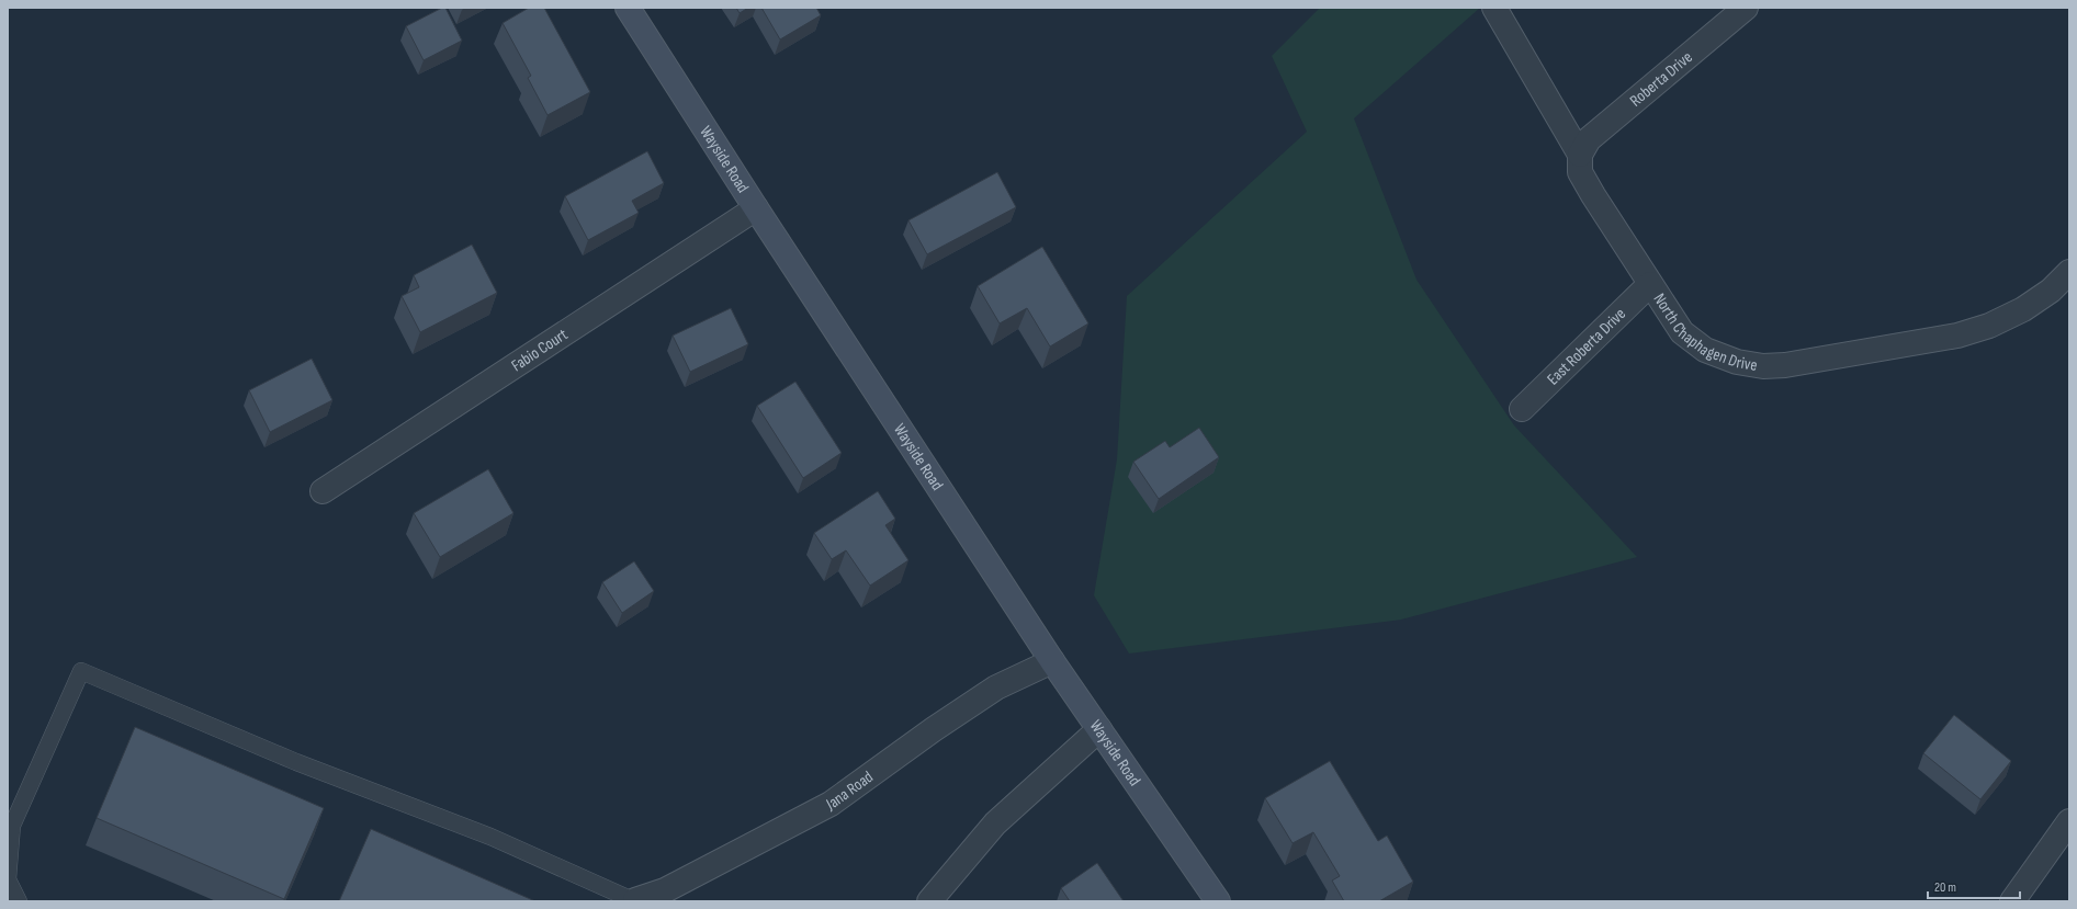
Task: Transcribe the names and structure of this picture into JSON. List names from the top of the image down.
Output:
{
  "streets": {
    "street": [
      "Roberta Drive",
      "Wayside Road",
      "North Chaphagen Drive",
      "East Roberta Drive",
      "Fabio Court",
      "Jana Road"
    ]
  },
  "crossings": [
    ["Roberta Drive", "North Chaphagen Drive"],
    ["Wayside Road", "Fabio Court"],
    ["Wayside Road", "Jana Road"],
    ["North Chaphagen Drive", "East Roberta Drive"]
  ],
  "scale_bar": "20 m"
}
